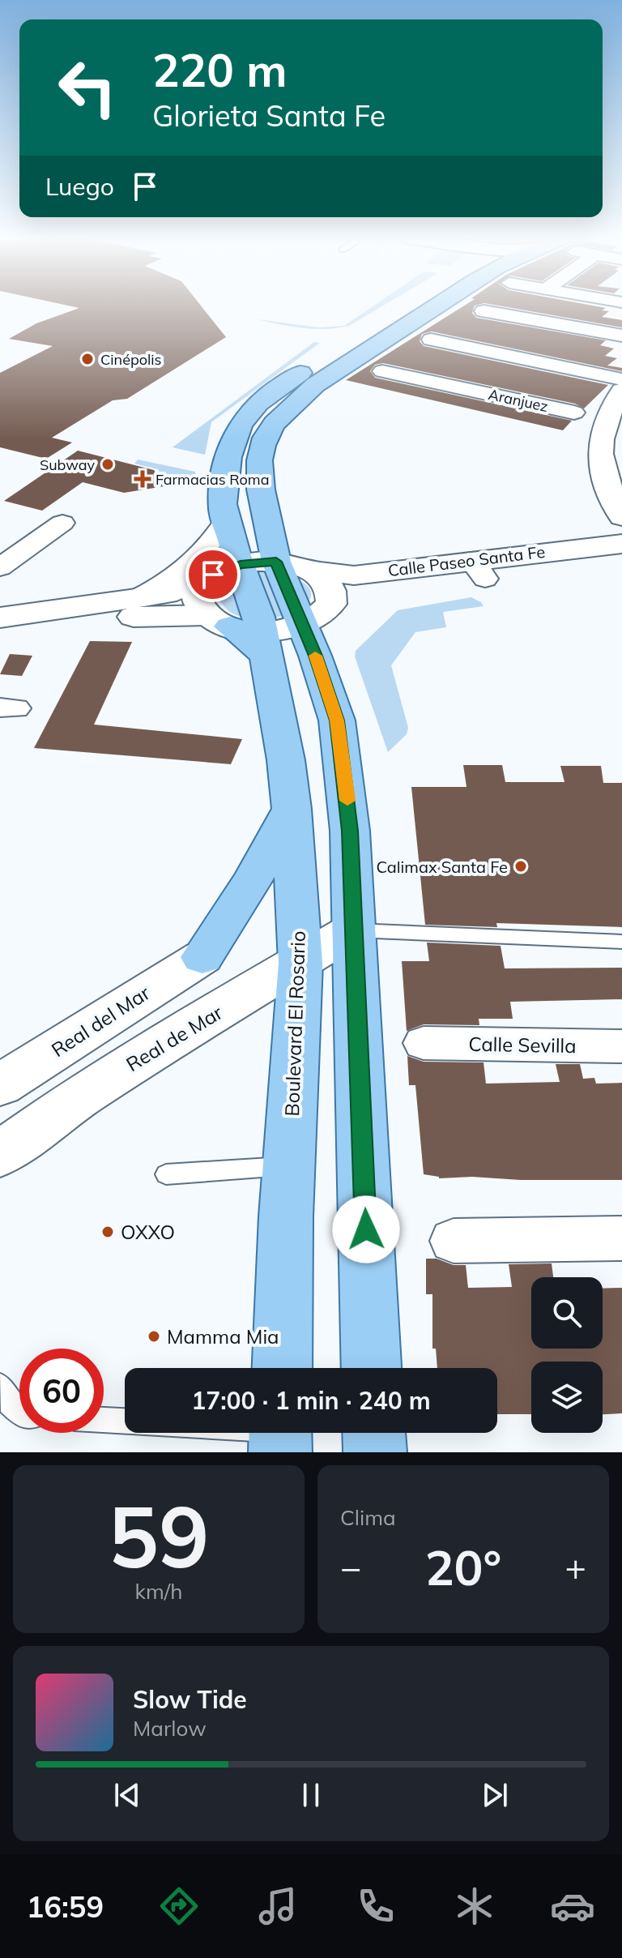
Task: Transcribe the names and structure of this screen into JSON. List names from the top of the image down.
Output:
{
  "streets": {
    "main road": ["Boulevard El Rosario"],
    "street": [
      "Aranjuez",
      "Calle Paseo Santa Fe",
      "Real del Mar",
      "Real de Mar",
      "Calle Sevilla"
    ]
  },
  "crossings": [
    ["Calle Paseo Santa Fe", "Boulevard El Rosario"],
    ["Boulevard El Rosario", "Real de Mar"]
  ],
  "places": {
    "other": [
      "Cinépolis",
      "Subway",
      "Calimax Santa Fe",
      "OXXO",
      "Mamma Mia"
    ],
    "health": ["Farmacias Roma"]
  },
  "page": {
    "turn": ["220 m", "Glorieta Santa Fe"],
    "then": "Luego",
    "limit": "60",
    "trip": "17:00 · 1 min · 240 m",
    "tile": [
      ["59", "km/h"],
      "Clima"
    ],
    "heat": ["−", "20°", "+"],
    "song": ["Slow Tide", "Marlow"],
    "tabs": "16:59"
  }
}
